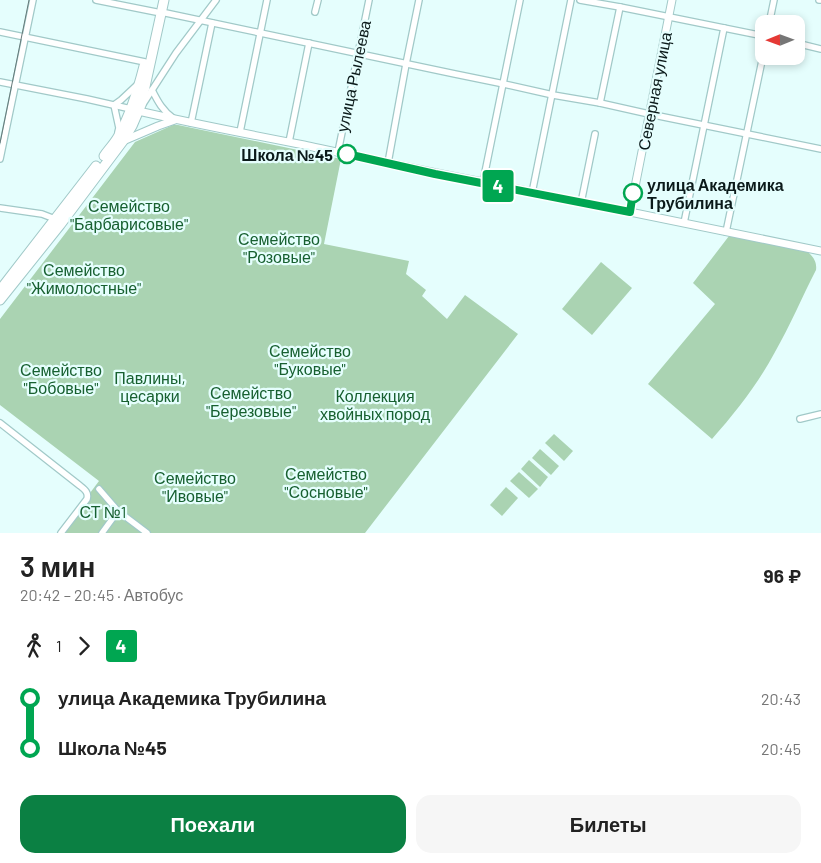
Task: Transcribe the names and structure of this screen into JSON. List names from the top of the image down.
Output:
{
  "streets": {
    "main road": ["Северная улица"],
    "street": ["улица Рылеева"]
  },
  "parks": [
    "Семейство \"Барбарисовые\"",
    "Семейство \"Розовые\"",
    "Семейство \"Жимолостные\"",
    "Семейство \"Буковые\"",
    "Семейство \"Бобовые\"",
    "Павлины, цесарки",
    "Семейство \"Березовые\"",
    "Коллекция хвойных пород",
    "Семейство \"Сосновые\"",
    "Семейство \"Ивовые\"",
    "СТ №1"
  ],
  "places": ["Школа №45", "улица Академика Трубилина"],
  "lines": ["bus line 4"],
  "north": "left",
  "page": {
    "on_map": "4",
    "heading": ["3 мин", "20:42 – 20:45 · Автобус", "96 ₽"],
    "legs": ["1", "4"],
    "list": [
      {
        "name": "улица Академика Трубилина",
        "value": "20:43"
      },
      {
        "name": "Школа №45",
        "value": "20:45"
      }
    ],
    "buttons": ["Поехали", "Билеты"]
  }
}
